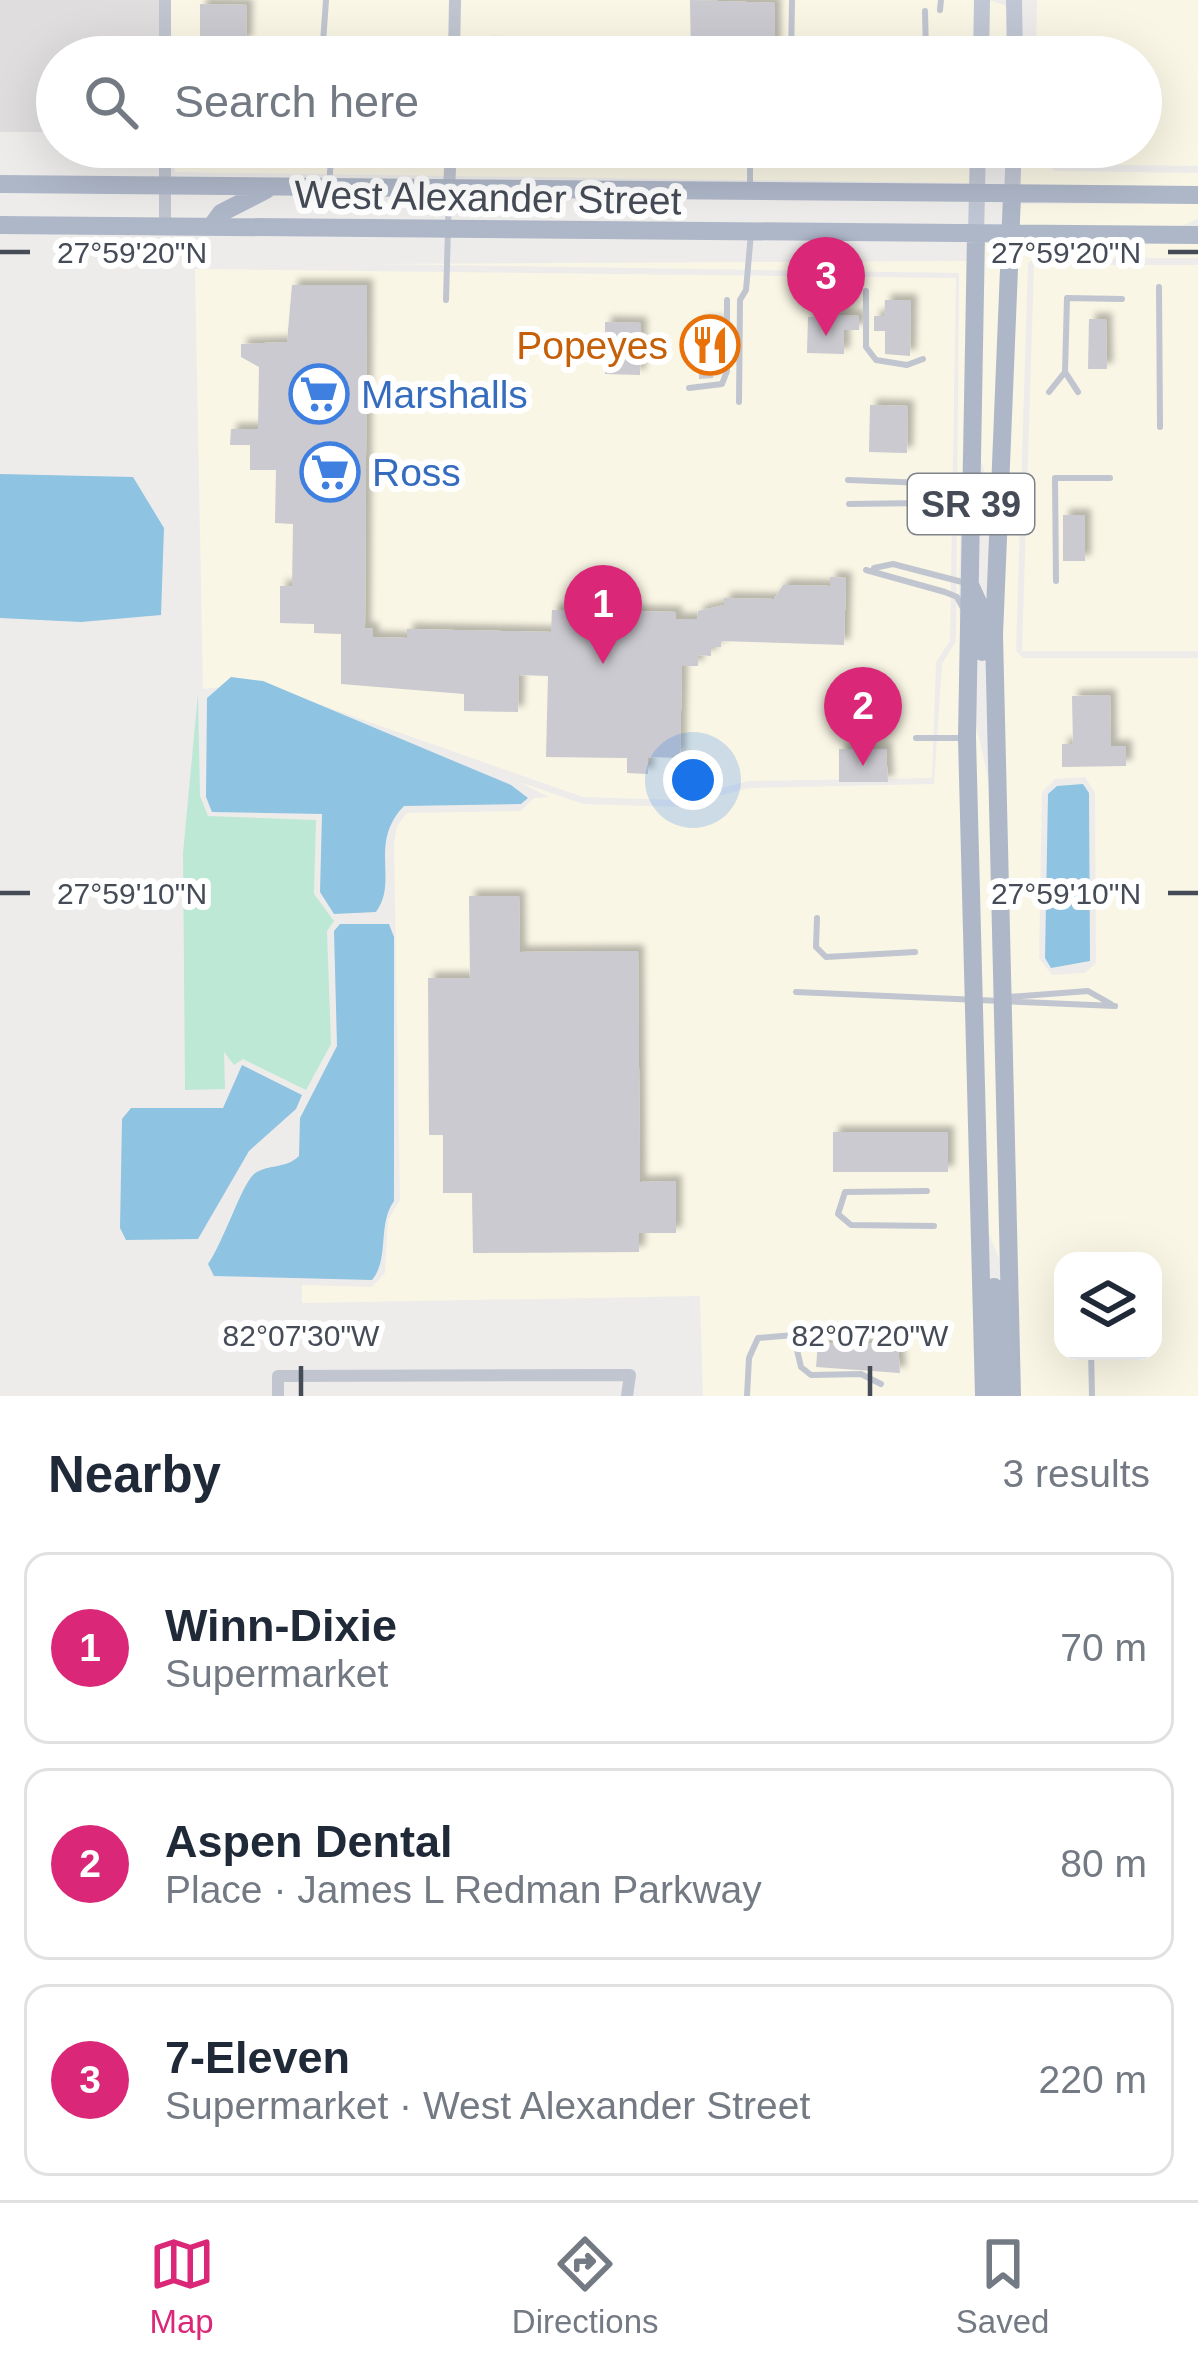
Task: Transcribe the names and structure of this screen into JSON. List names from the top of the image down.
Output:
{
  "streets": {
    "main road": ["West Alexander Street", "SR 39"]
  },
  "crossings": [
    ["West Alexander Street", "SR 39"]
  ],
  "places": {
    "restaurant": ["Popeyes"],
    "supermarket": ["Marshalls", "Ross"]
  },
  "page": {
    "search": "Search here",
    "pins": ["3", "1", "2"],
    "heading": ["Nearby", "3 results"],
    "list": [
      {
        "mark": "1",
        "name": "Winn-Dixie",
        "note": "Supermarket",
        "value": "70 m"
      },
      {
        "mark": "2",
        "name": "Aspen Dental",
        "note": "Place · James L Redman Parkway",
        "value": "80 m"
      },
      {
        "mark": "3",
        "name": "7-Eleven",
        "note": "Supermarket · West Alexander Street",
        "value": "220 m"
      }
    ],
    "nav": ["Map", "Directions", "Saved"]
  },
  "coordinates": [
    "27°59'20\"N",
    "27°59'10\"N",
    "82°07'30\"W",
    "82°07'20\"W"
  ]
}
